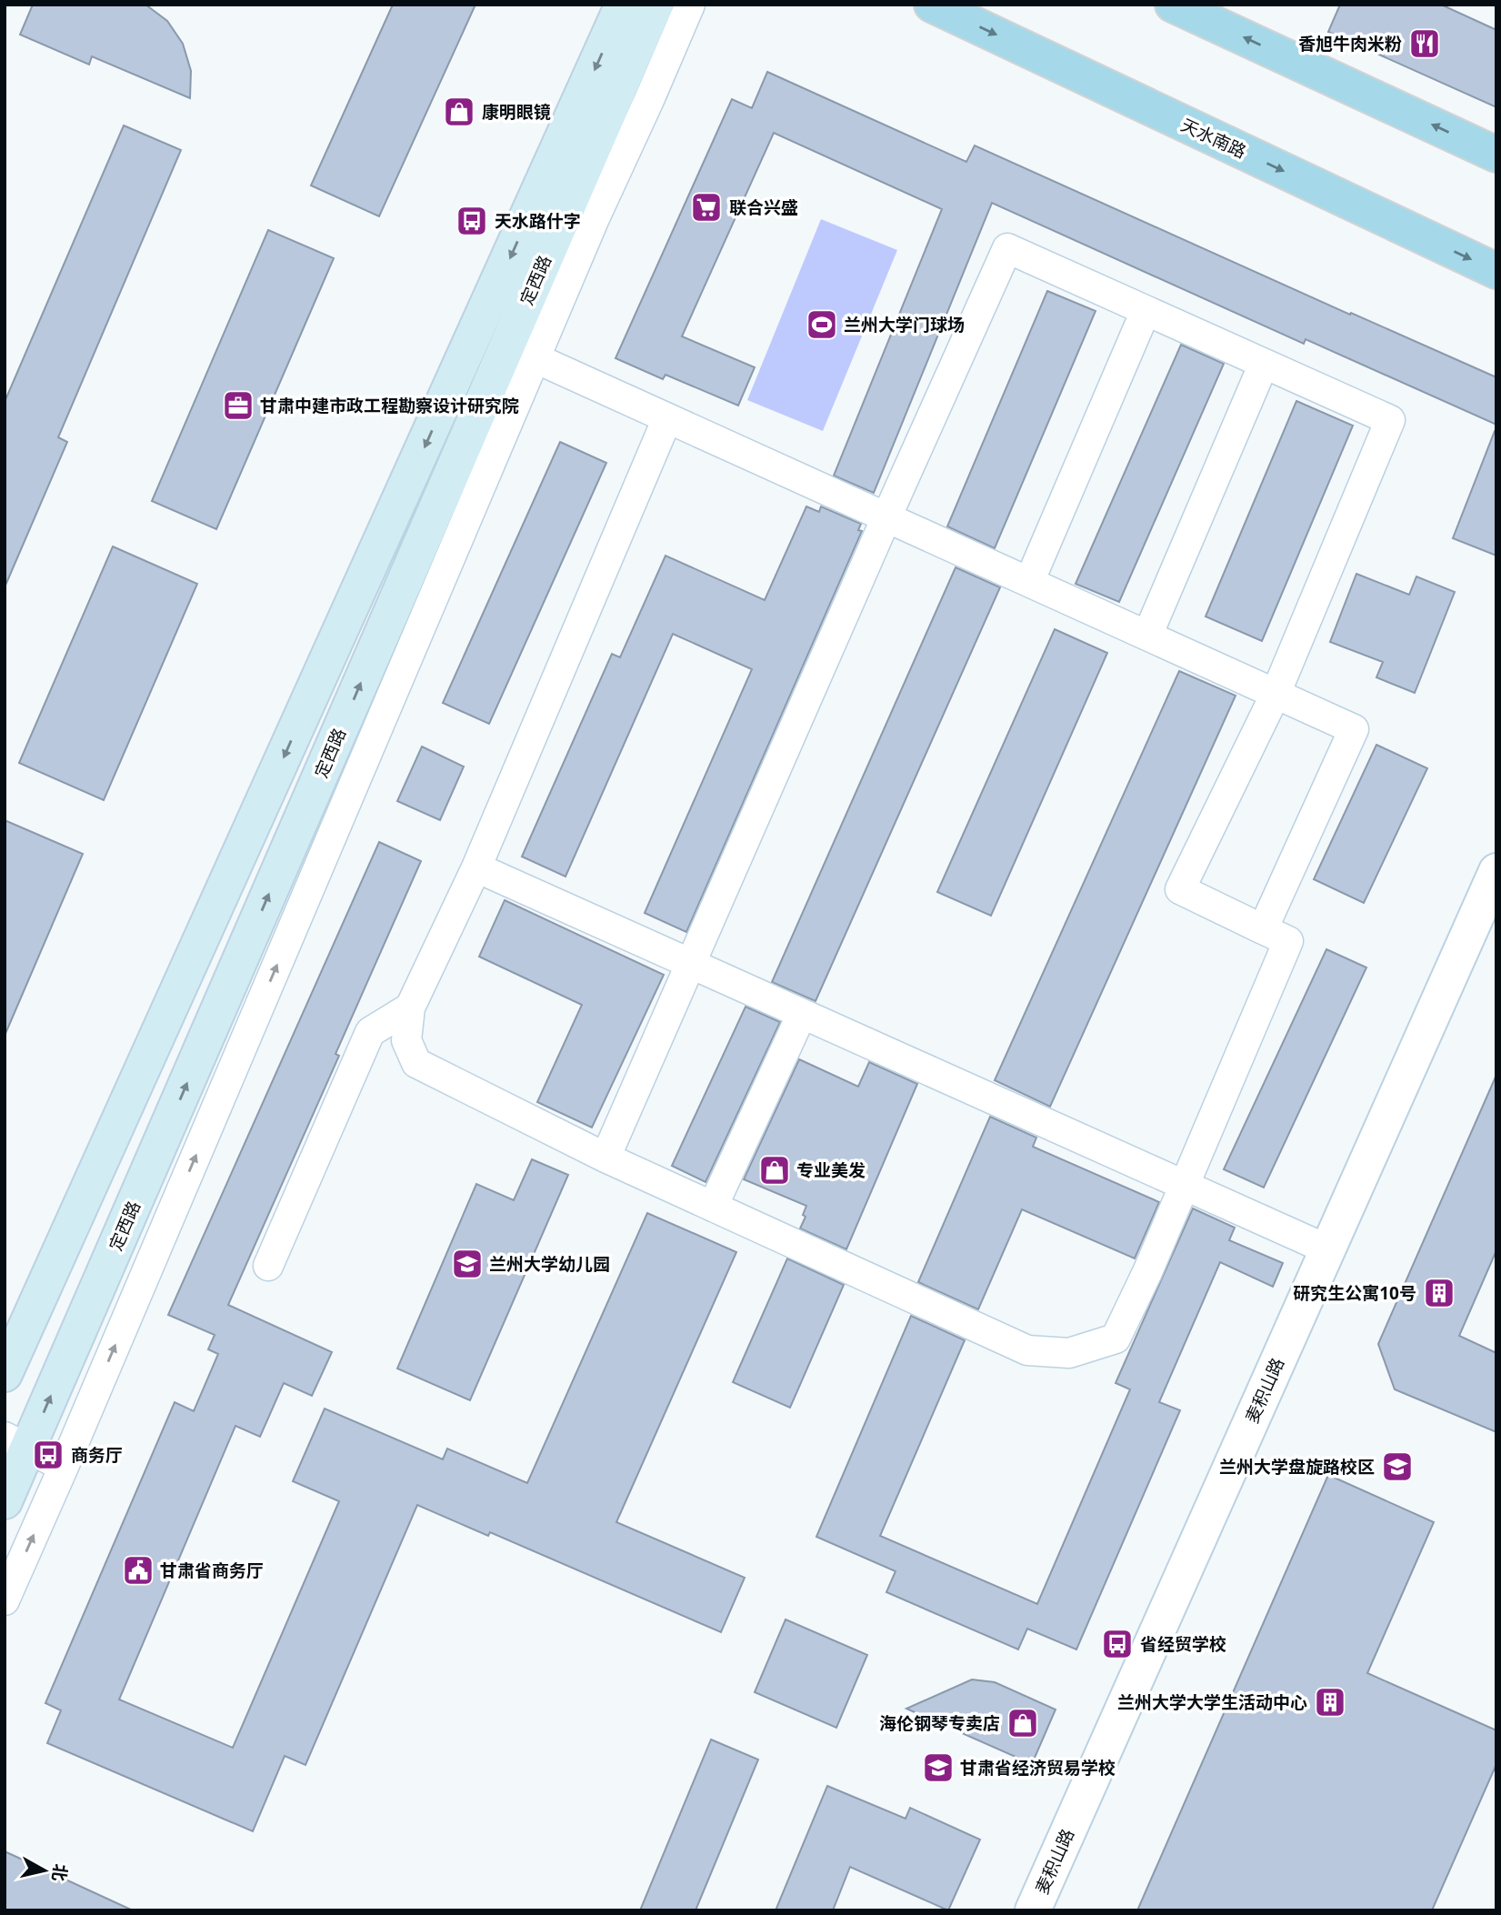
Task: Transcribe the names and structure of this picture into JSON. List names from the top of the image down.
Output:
{
  "streets": {
    "main road": ["天水南路", "定西路"],
    "street": ["麦积山路"]
  },
  "places": {
    "restaurant": ["香旭牛肉米粉"],
    "shop": ["康明眼镜", "专业美发", "海伦钢琴专卖店"],
    "supermarket": ["联合兴盛"],
    "bus stop": ["天水路什字", "商务厅", "省经贸学校"],
    "sports": ["兰州大学门球场"],
    "office": ["甘肃中建市政工程勘察设计研究院"],
    "school or university": ["兰州大学幼儿园", "兰州大学盘旋路校区", "甘肃省经济贸易学校"],
    "building": ["研究生公寓10号", "兰州大学大学生活动中心"],
    "public building": ["甘肃省商务厅"]
  },
  "north": "right"
}
